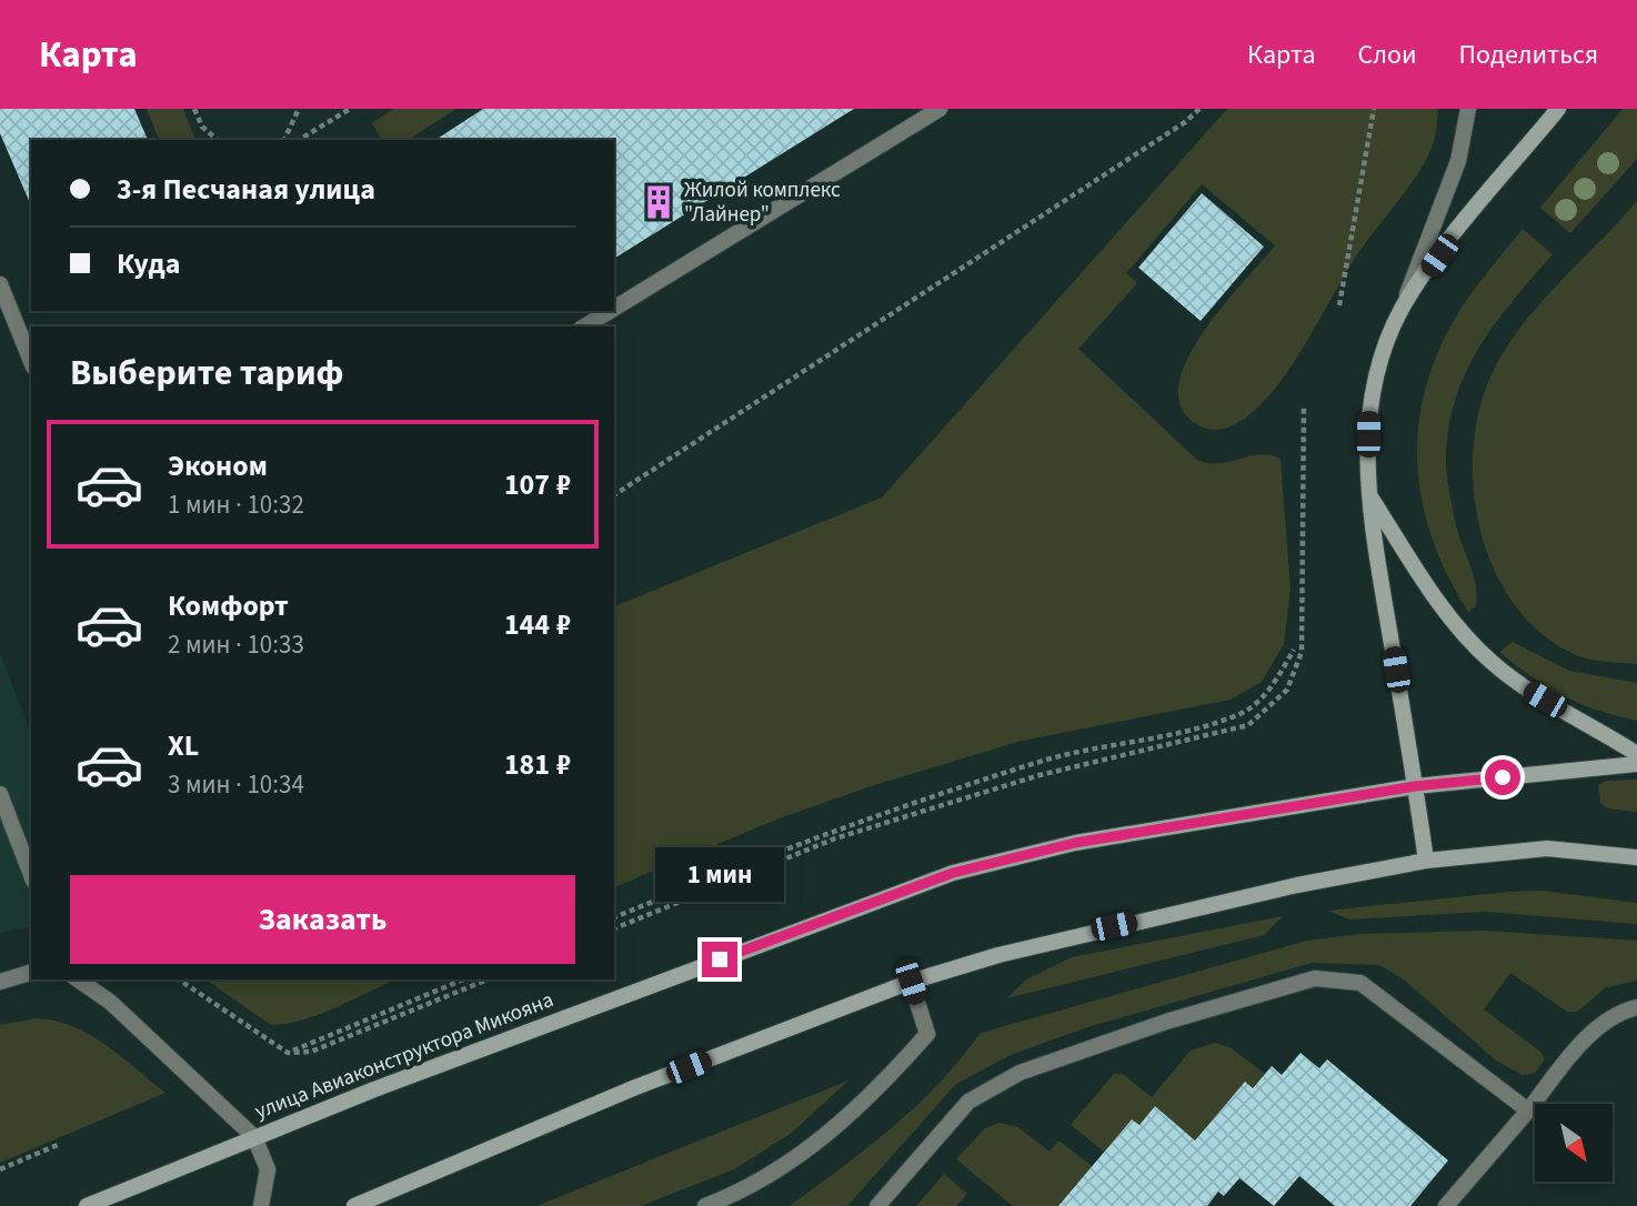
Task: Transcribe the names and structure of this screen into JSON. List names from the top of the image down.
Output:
{
  "streets": {
    "street": ["улица Авиаконструктора Микояна"]
  },
  "places": {
    "building": ["Жилой комплекс \"Лайнер\""]
  },
  "north": "bottom right",
  "page": {
    "header": "Карта",
    "nav": ["Карта", "Слои", "Поделиться"],
    "banner": ["3-я Песчаная улица", "Куда"],
    "heading": "Выберите тариф",
    "list": [
      {
        "name": "Эконом",
        "note": "1 мин · 10:32",
        "value": "107 ₽"
      },
      {
        "name": "Комфорт",
        "note": "2 мин · 10:33",
        "value": "144 ₽"
      },
      {
        "name": "XL",
        "note": "3 мин · 10:34",
        "value": "181 ₽"
      }
    ],
    "bubble": "1 мин",
    "buttons": "Заказать"
  }
}
